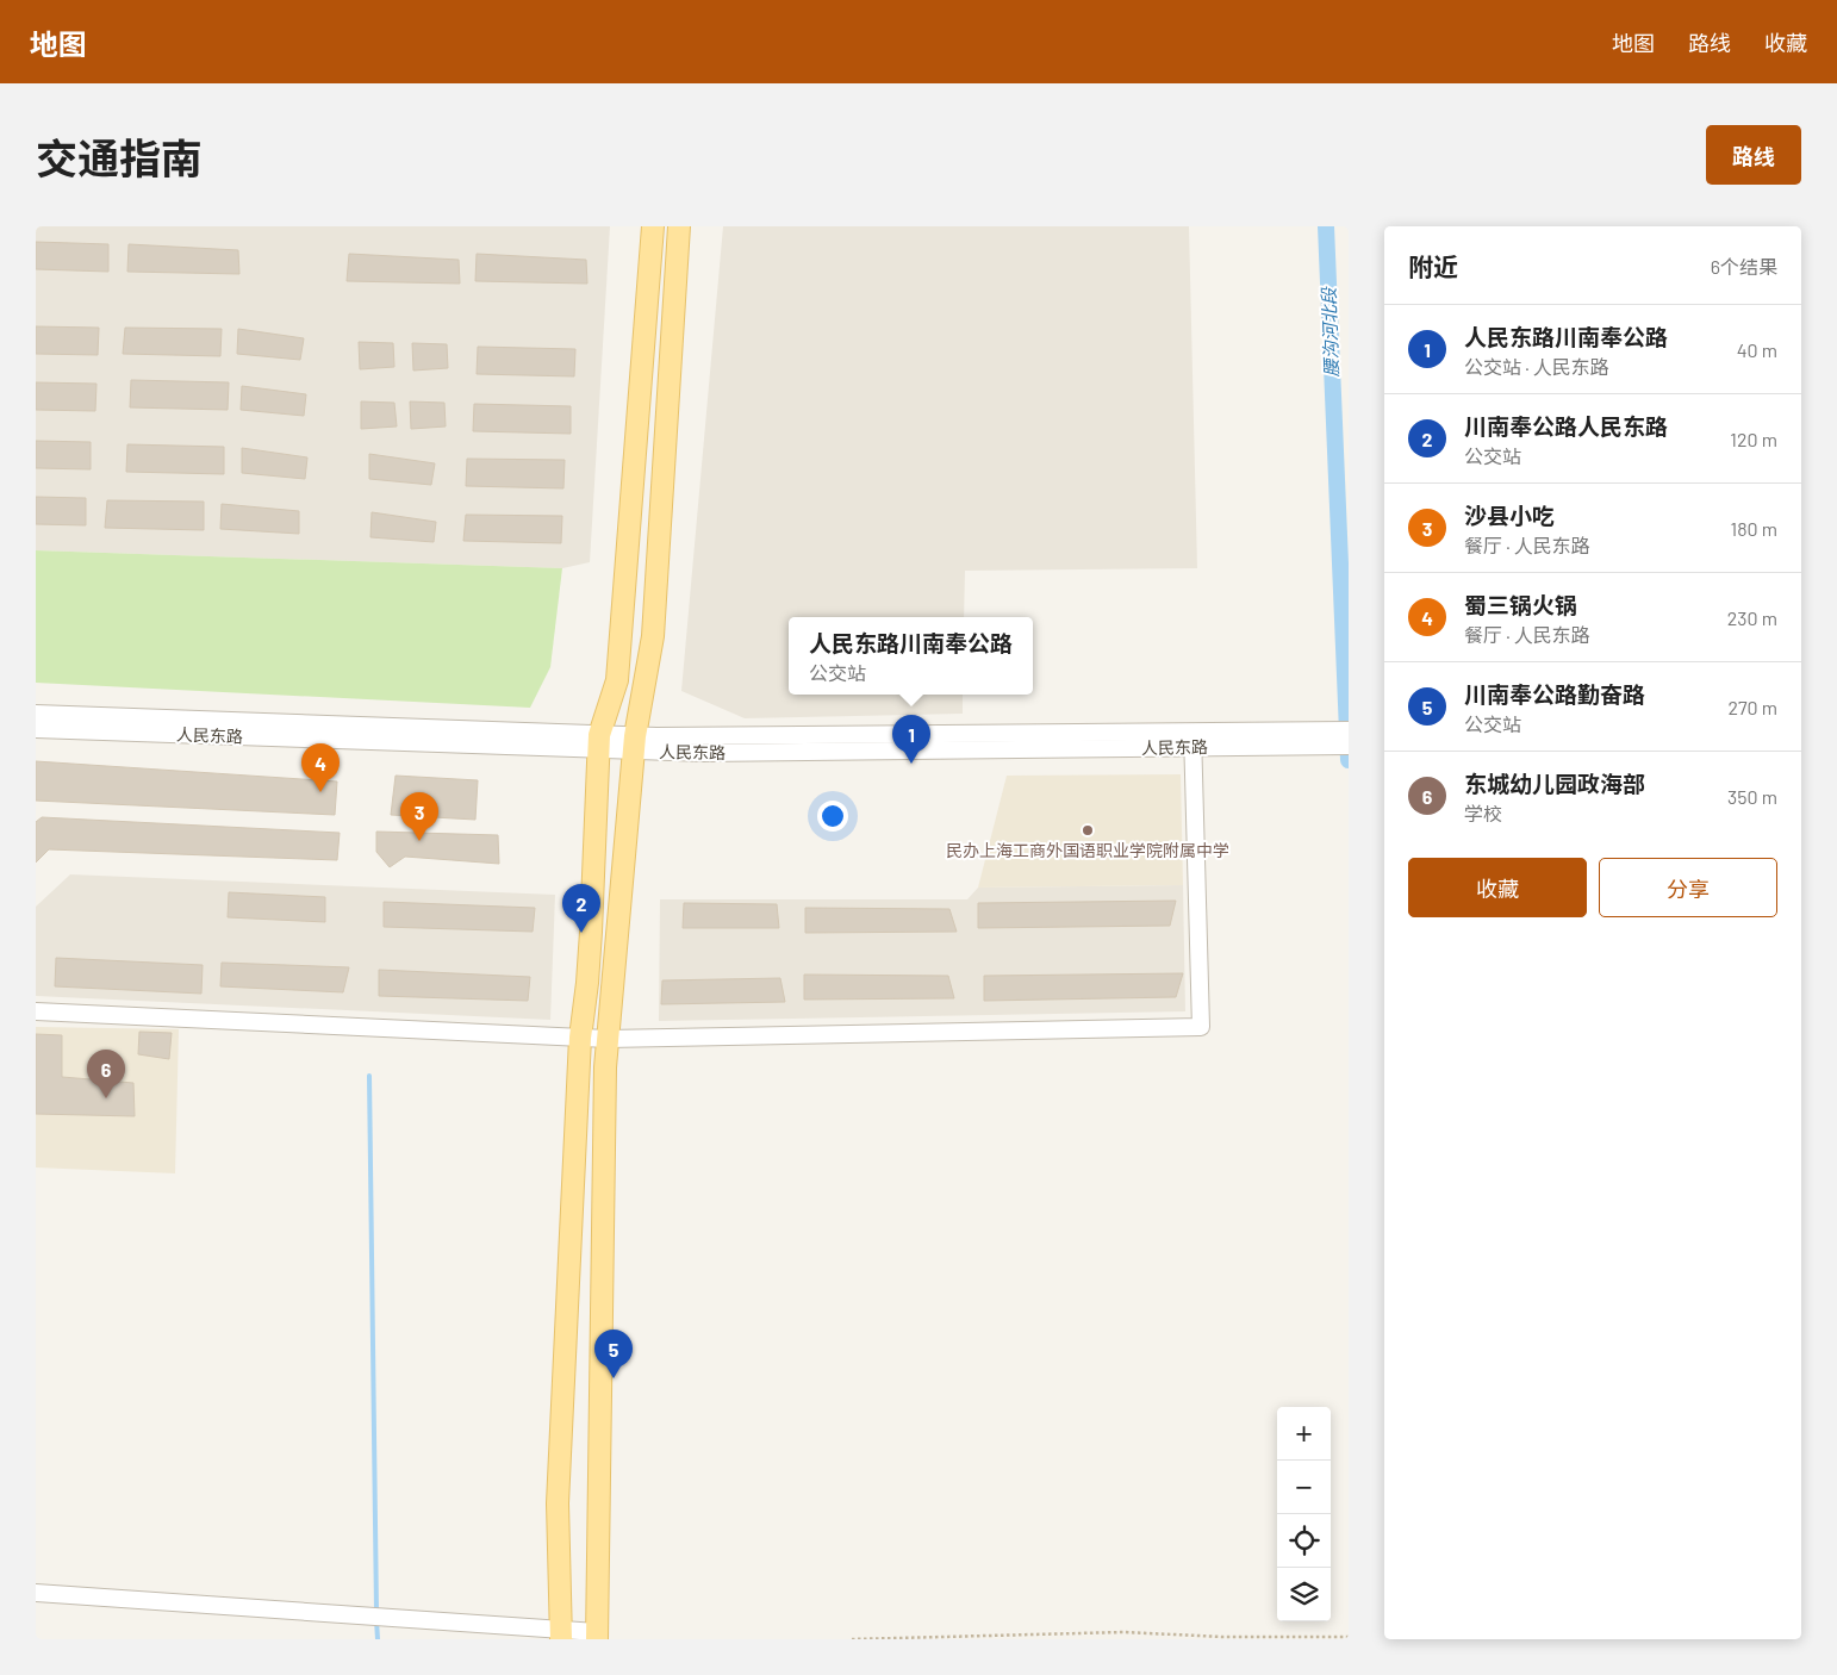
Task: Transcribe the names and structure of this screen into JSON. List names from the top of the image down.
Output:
{
  "streets": {
    "street": ["人民东路"]
  },
  "water": ["腰沟河北段"],
  "places": ["民办上海工商外国语职业学院附属中学"],
  "page": {
    "header": "地图",
    "nav": ["地图", "路线", "收藏"],
    "title": "交通指南",
    "buttons": [
      "路线",
      ["收藏", "分享"]
    ],
    "heading": ["附近", "6个结果"],
    "list": [
      {
        "mark": "1",
        "name": "人民东路川南奉公路",
        "note": "公交站 · 人民东路",
        "value": "40 m"
      },
      {
        "mark": "2",
        "name": "川南奉公路人民东路",
        "note": "公交站",
        "value": "120 m"
      },
      {
        "mark": "3",
        "name": "沙县小吃",
        "note": "餐厅 · 人民东路",
        "value": "180 m"
      },
      {
        "mark": "4",
        "name": "蜀三锅火锅",
        "note": "餐厅 · 人民东路",
        "value": "230 m"
      },
      {
        "mark": "5",
        "name": "川南奉公路勤奋路",
        "note": "公交站",
        "value": "270 m"
      },
      {
        "mark": "6",
        "name": "东城幼儿园政海部",
        "note": "学校",
        "value": "350 m"
      }
    ],
    "popup": ["人民东路川南奉公路", "公交站"],
    "pins": [
      "1",
      "4",
      "3",
      "2",
      "6",
      "5"
    ],
    "map_buttons": ["+", "−"]
  }
}
